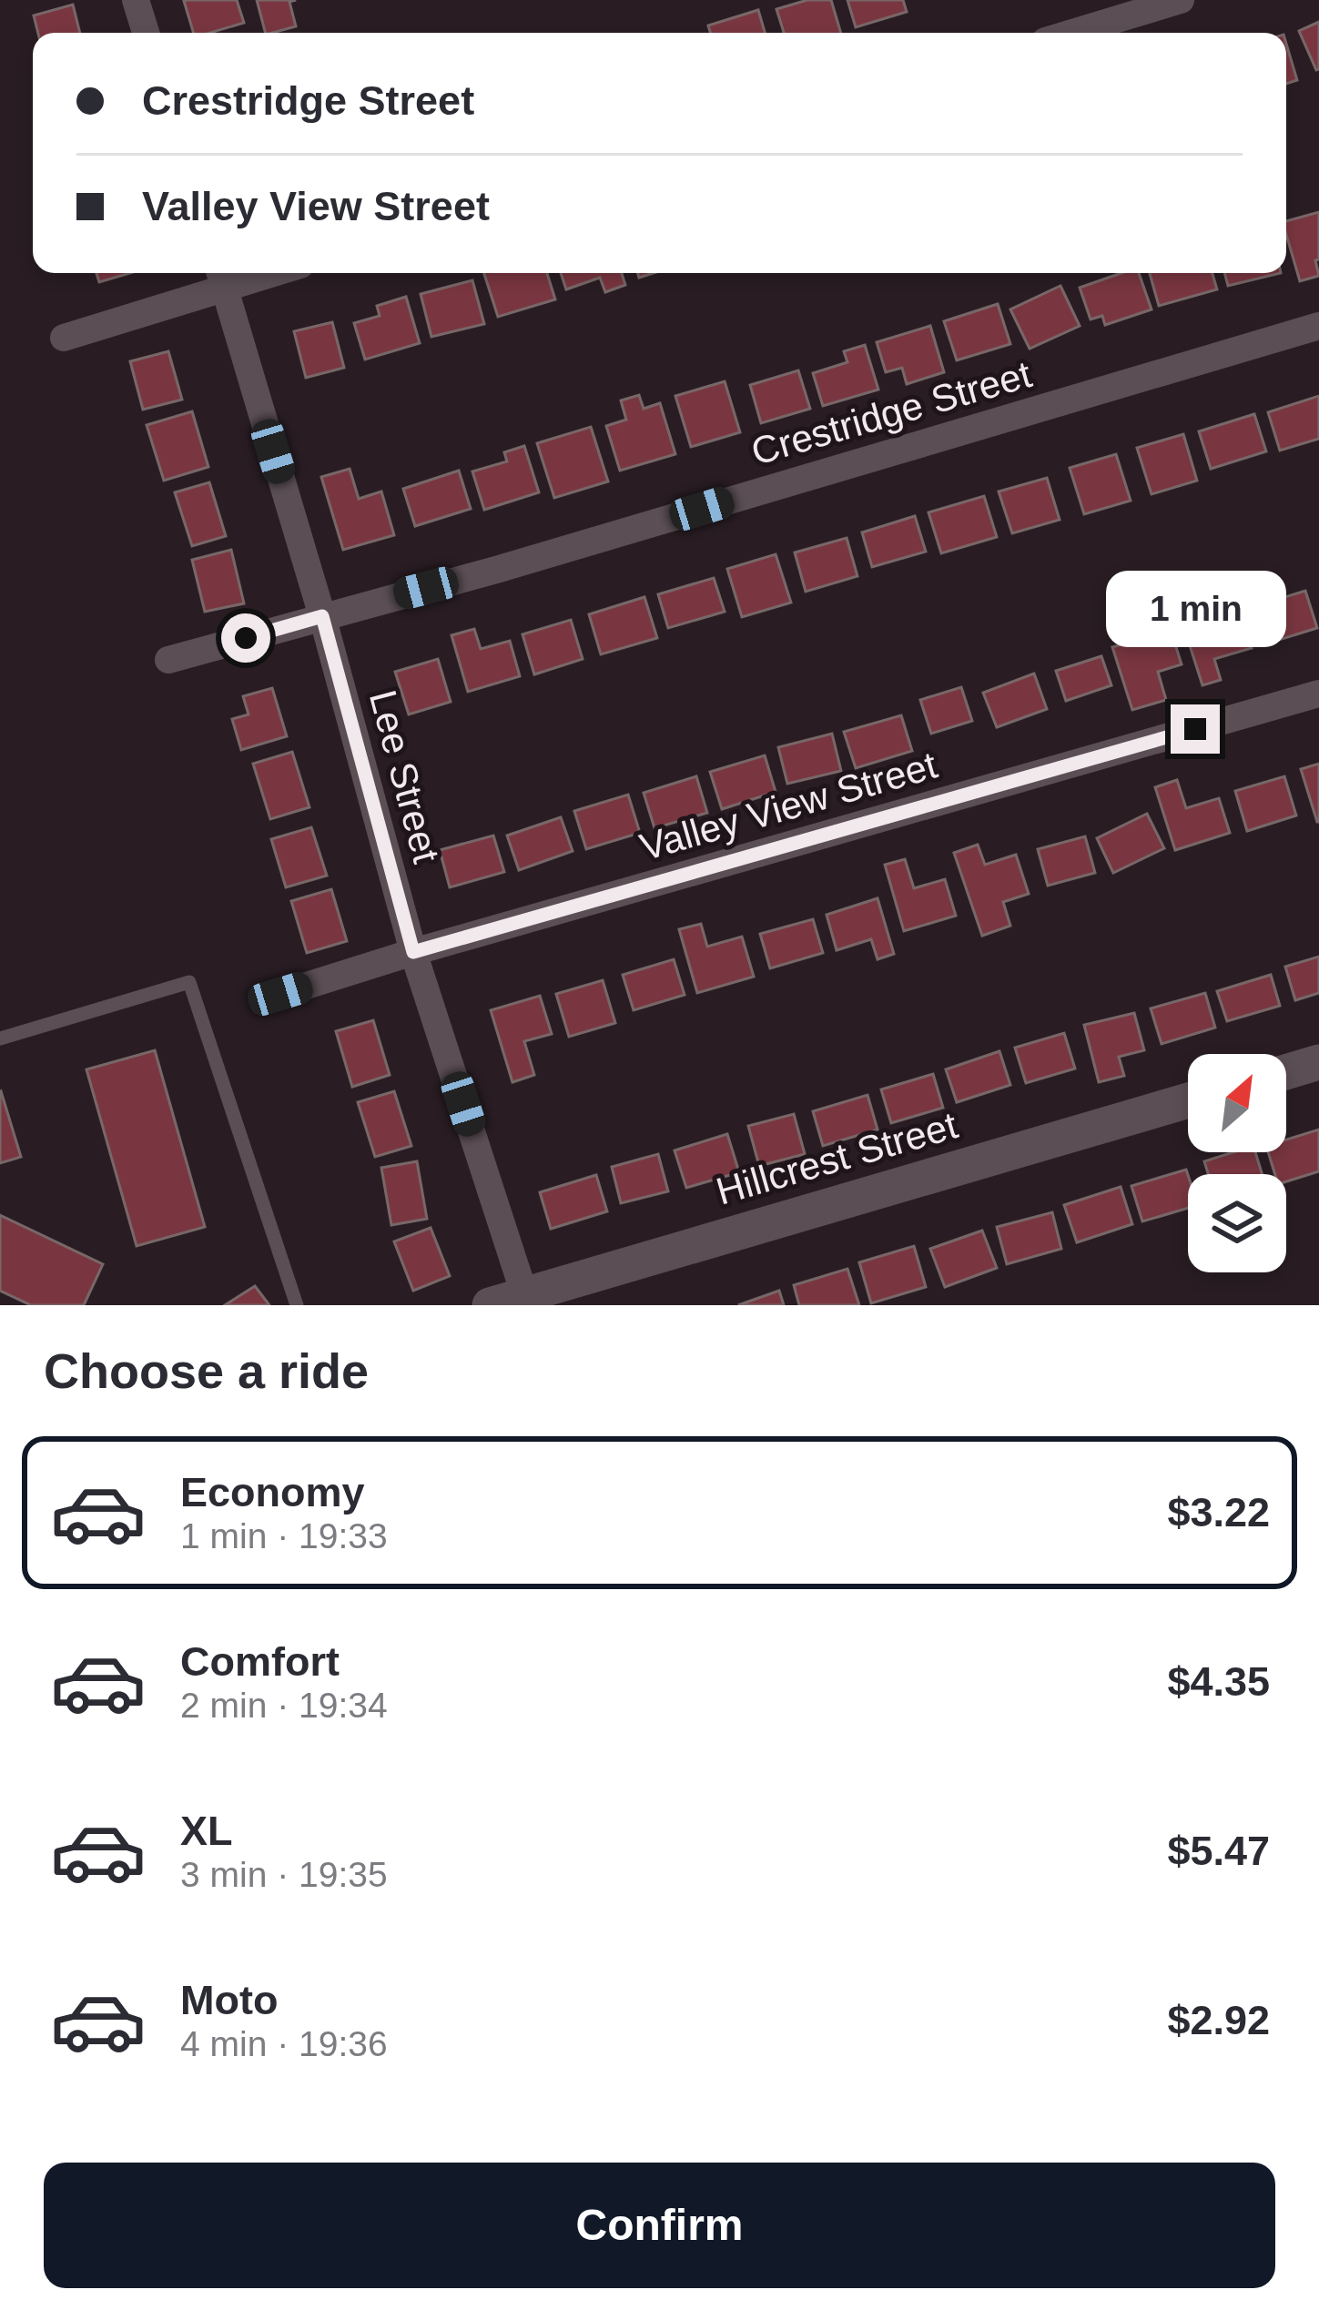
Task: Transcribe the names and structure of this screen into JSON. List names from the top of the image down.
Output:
{
  "streets": {
    "street": [
      "Crestridge Street",
      "Lee Street",
      "Valley View Street",
      "Hillcrest Street"
    ]
  },
  "crossings": [
    ["Crestridge Street", "Lee Street"],
    ["Lee Street", "Valley View Street"],
    ["Lee Street", "Hillcrest Street"]
  ],
  "north": "top right",
  "page": {
    "banner": ["Crestridge Street", "Valley View Street"],
    "bubble": "1 min",
    "heading": "Choose a ride",
    "list": [
      {
        "name": "Economy",
        "note": "1 min · 19:33",
        "value": "$3.22"
      },
      {
        "name": "Comfort",
        "note": "2 min · 19:34",
        "value": "$4.35"
      },
      {
        "name": "XL",
        "note": "3 min · 19:35",
        "value": "$5.47"
      },
      {
        "name": "Moto",
        "note": "4 min · 19:36",
        "value": "$2.92"
      }
    ],
    "buttons": "Confirm"
  }
}
